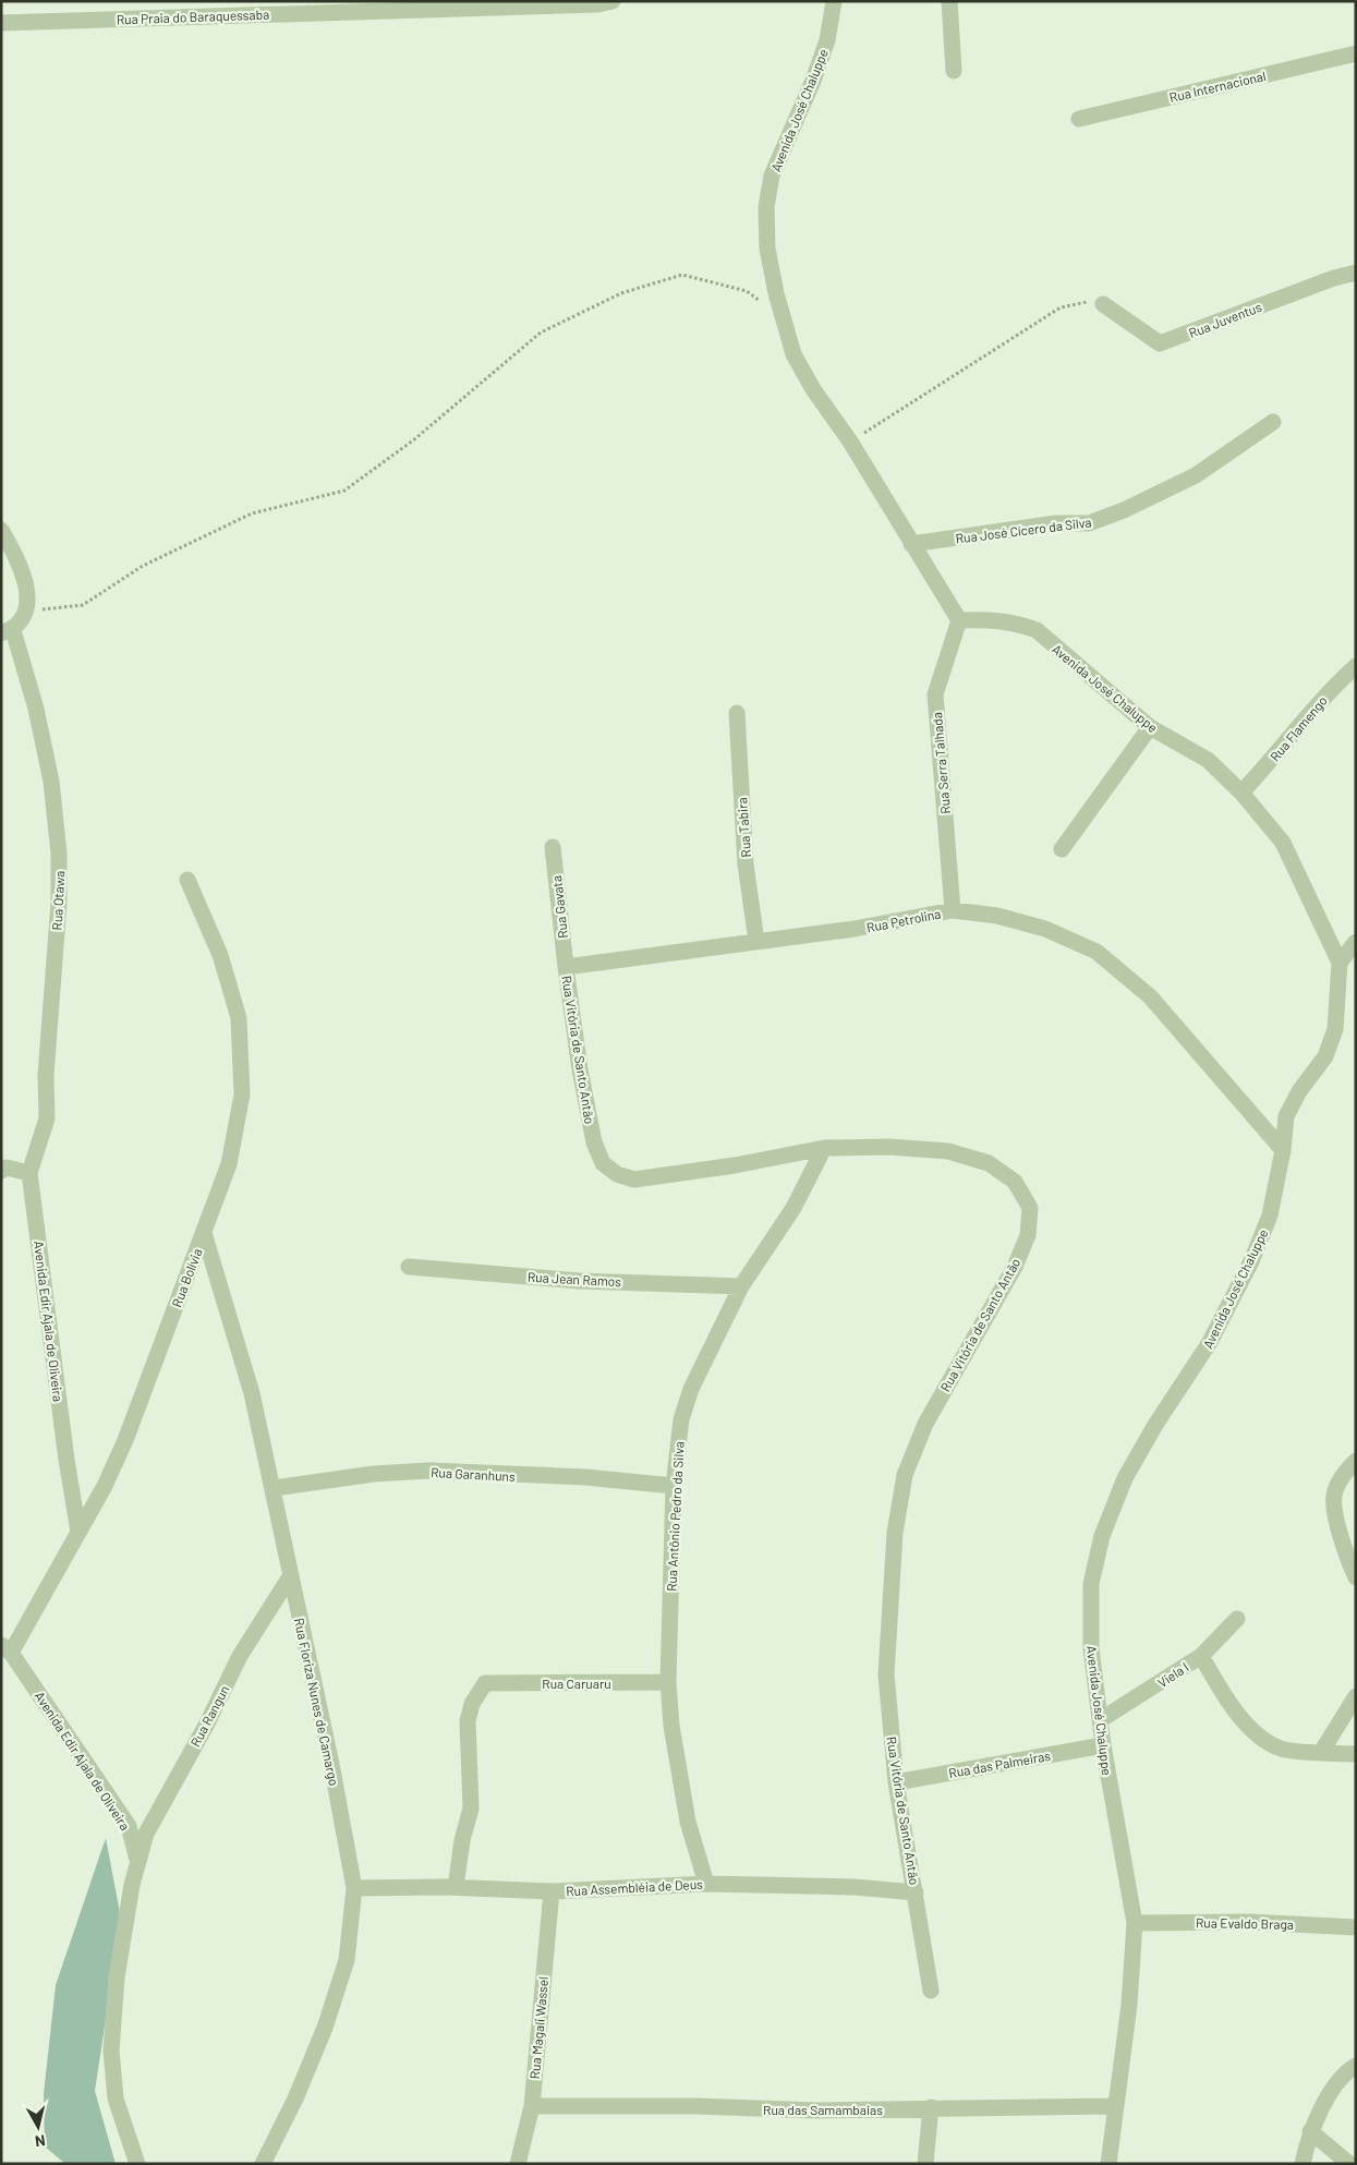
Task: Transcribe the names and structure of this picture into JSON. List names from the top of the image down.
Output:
{
  "streets": {
    "street": [
      "Rua Praia do Baraquessaba",
      "Rua Internacional",
      "Avenida José Chaluppe",
      "Rua Juventus",
      "Rua José Cícero da Silva",
      "Rua Flamengo",
      "Rua Serra Talhada",
      "Rua Tabira",
      "Rua Otawa",
      "Rua Gavata",
      "Rua Petrolina",
      "Rua Vitória de Santo Antão",
      "Rua Bolívia",
      "Rua Jean Ramos",
      "Avenida Edir Ajala de Oliveira",
      "Rua Garanhuns",
      "Rua Antônio Pedro da Silva",
      "Viela I",
      "Rua Caruaru",
      "Rua Floriza Nunes de Camargo",
      "Rua Rangun",
      "Rua das Palmeiras",
      "Rua Assembléia de Deus",
      "Rua Evaldo Braga",
      "Rua Magali Wassel",
      "Rua das Samambaias"
    ]
  },
  "crossings": [
    ["Avenida José Chaluppe", "Rua José Cícero da Silva"],
    ["Avenida José Chaluppe", "Rua Flamengo"],
    ["Avenida José Chaluppe", "Rua Serra Talhada"],
    ["Avenida José Chaluppe", "Rua Petrolina"],
    ["Avenida José Chaluppe", "Viela I"],
    ["Avenida José Chaluppe", "Rua das Palmeiras"],
    ["Avenida José Chaluppe", "Rua Evaldo Braga"],
    ["Avenida José Chaluppe", "Rua das Samambaias"],
    ["Rua Serra Talhada", "Rua Petrolina"],
    ["Rua Tabira", "Rua Petrolina"],
    ["Rua Otawa", "Avenida Edir Ajala de Oliveira"],
    ["Rua Gavata", "Rua Petrolina"],
    ["Rua Gavata", "Rua Vitória de Santo Antão"],
    ["Rua Petrolina", "Rua Vitória de Santo Antão"],
    ["Rua Vitória de Santo Antão", "Rua Antônio Pedro da Silva"],
    ["Rua Vitória de Santo Antão", "Rua das Palmeiras"],
    ["Rua Vitória de Santo Antão", "Rua Assembléia de Deus"],
    ["Rua Bolívia", "Avenida Edir Ajala de Oliveira"],
    ["Rua Bolívia", "Rua Floriza Nunes de Camargo"],
    ["Rua Jean Ramos", "Rua Antônio Pedro da Silva"],
    ["Avenida Edir Ajala de Oliveira", "Rua Rangun"],
    ["Rua Garanhuns", "Rua Antônio Pedro da Silva"],
    ["Rua Garanhuns", "Rua Floriza Nunes de Camargo"],
    ["Rua Antônio Pedro da Silva", "Rua Caruaru"],
    ["Rua Antônio Pedro da Silva", "Rua Assembléia de Deus"],
    ["Rua Caruaru", "Rua Assembléia de Deus"],
    ["Rua Floriza Nunes de Camargo", "Rua Rangun"],
    ["Rua Floriza Nunes de Camargo", "Rua Assembléia de Deus"],
    ["Rua Assembléia de Deus", "Rua Magali Wassel"],
    ["Rua Magali Wassel", "Rua das Samambaias"]
  ],
  "north": "bottom"
}
